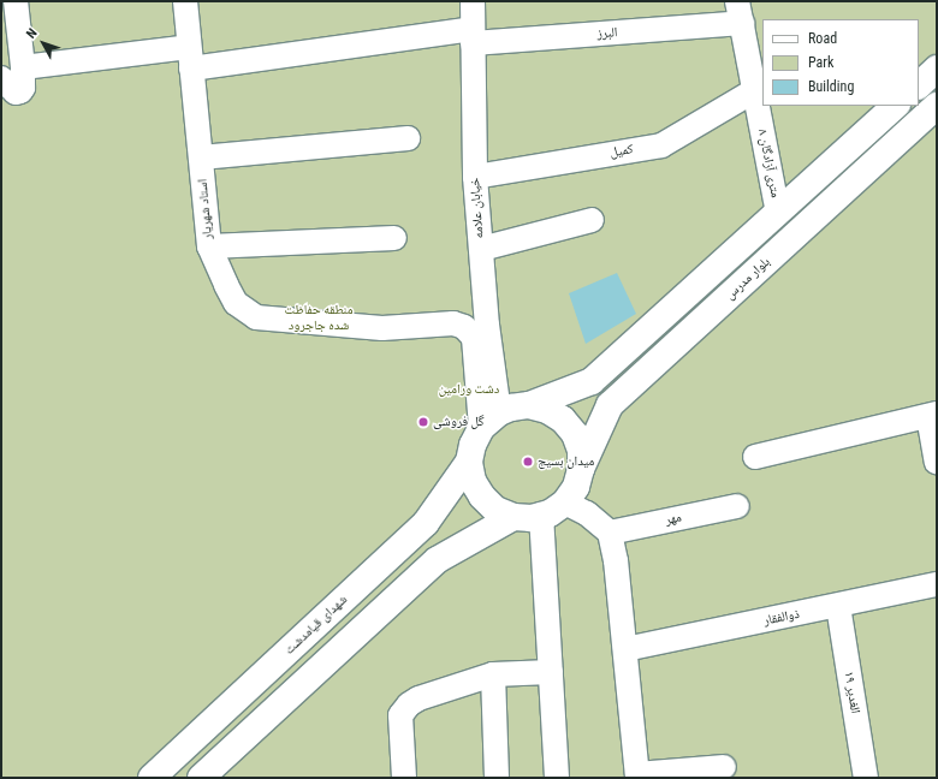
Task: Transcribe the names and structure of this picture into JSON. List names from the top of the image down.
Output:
{
  "streets": {
    "main road": ["بلوار مدرس", "شهدای قیامدشت"],
    "street": [
      "البرز",
      "کمیل",
      "۸ متری آزادگان",
      "خیابان علامه",
      "استاد شهریار",
      "مهر",
      "ذوالفقار",
      "الغدیر ۱۹"
    ]
  },
  "crossings": [
    ["البرز", "۸ متری آزادگان"],
    ["البرز", "خیابان علامه"],
    ["البرز", "استاد شهریار"],
    ["کمیل", "۸ متری آزادگان"],
    ["کمیل", "خیابان علامه"],
    ["خیابان علامه", "استاد شهریار"],
    ["خیابان علامه", "بلوار مدرس"],
    ["خیابان علامه", "شهدای قیامدشت"],
    ["استاد شهریار", "بلوار مدرس"],
    ["استاد شهریار", "شهدای قیامدشت"],
    ["بلوار مدرس", "شهدای قیامدشت"],
    ["ذوالفقار", "الغدیر ۱۹"]
  ],
  "parks": ["منطقه حفاظت شده جاجرود", "دشت ورامین"],
  "places": ["گل فروشی", "میدان بسیج"],
  "legend": ["Road", "Park", "Building"],
  "north": "top left"
}
